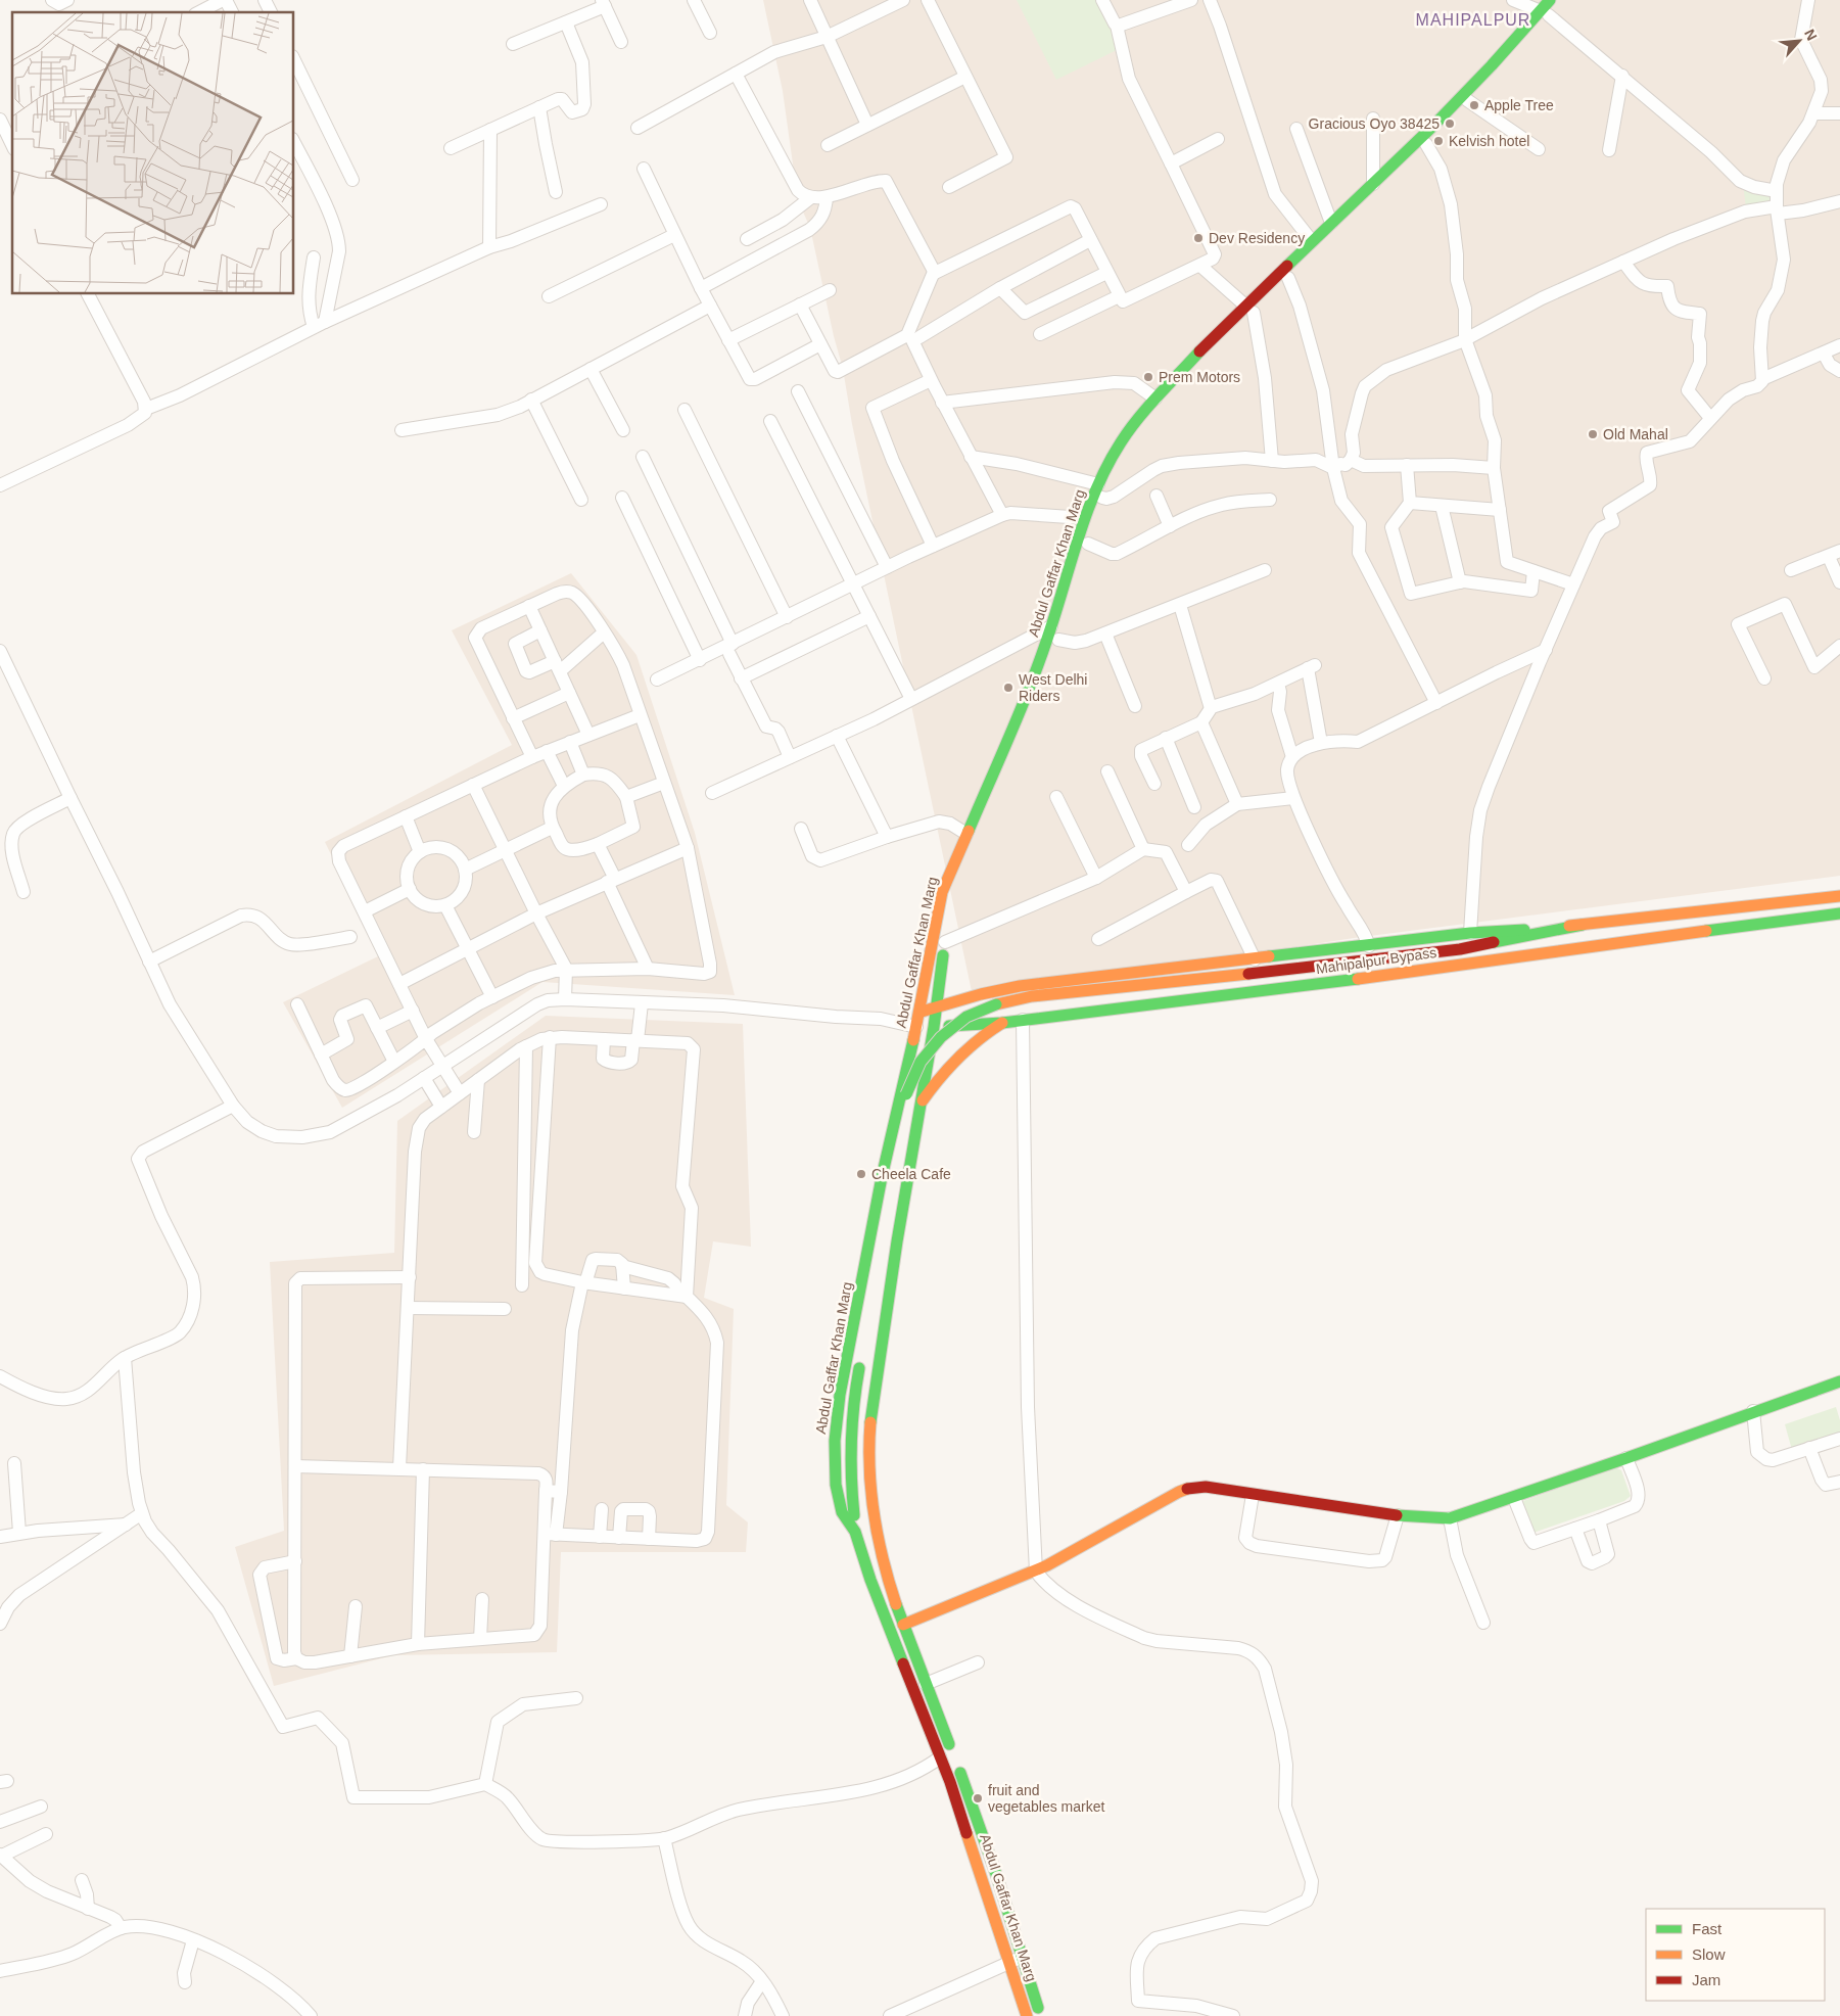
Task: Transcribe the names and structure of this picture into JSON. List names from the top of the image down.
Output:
{
  "streets": {
    "main road": ["Abdul Gaffar Khan Marg", "Mahipalpur Bypass"]
  },
  "crossings": [
    ["Abdul Gaffar Khan Marg", "Mahipalpur Bypass"]
  ],
  "districts": ["MAHIPALPUR"],
  "places": [
    "Apple Tree",
    "Gracious Oyo 38425",
    "Kelvish hotel",
    "Dev Residency",
    "Prem Motors",
    "Old Mahal",
    "West Delhi Riders",
    "Cheela Cafe",
    "fruit and vegetables market"
  ],
  "legend": ["Fast", "Slow", "Jam"],
  "north": "top right"
}
